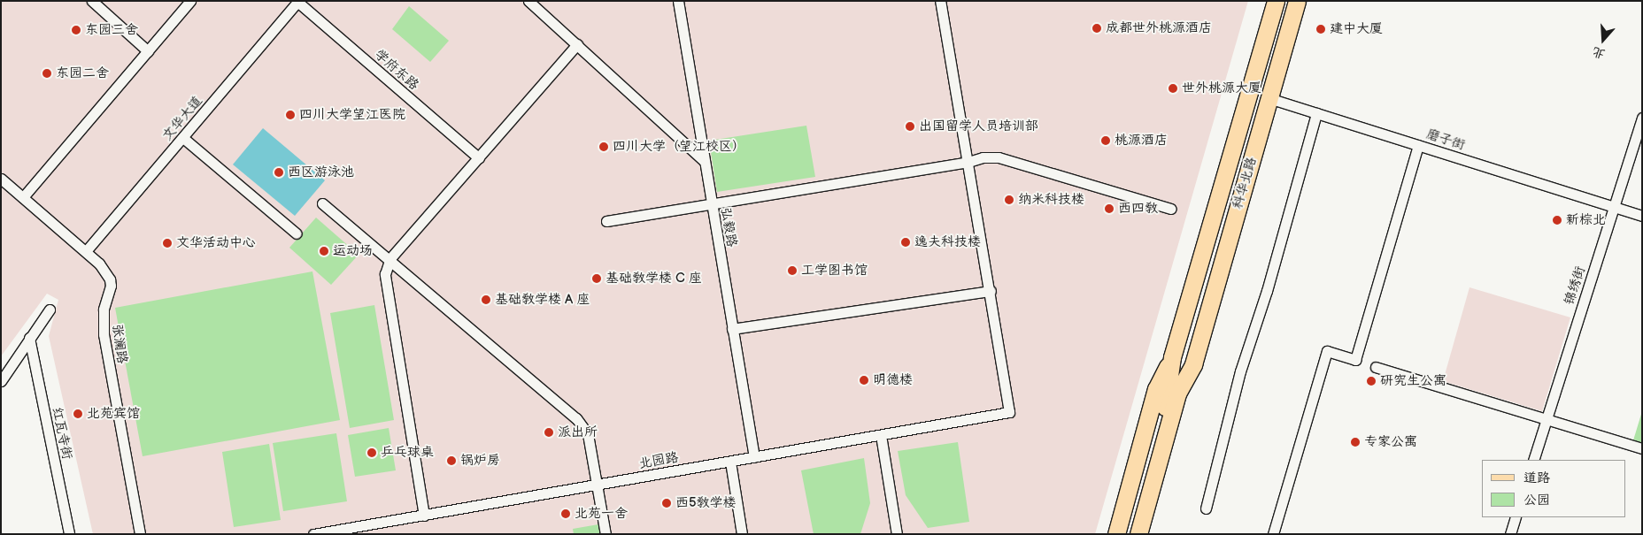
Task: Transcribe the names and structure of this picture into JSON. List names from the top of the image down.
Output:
{
  "streets": {
    "main road": ["科华北路"],
    "street": [
      "学府东路",
      "文华大道",
      "磨子街",
      "弘毅路",
      "锦绣街",
      "张澜路",
      "红瓦寺街",
      "北园路"
    ]
  },
  "crossings": [
    ["学府东路", "文华大道"],
    ["文华大道", "张澜路"],
    ["磨子街", "科华北路"],
    ["磨子街", "锦绣街"],
    ["弘毅路", "北园路"]
  ],
  "places": [
    "成都世外桃源酒店",
    "建中大厦",
    "东园三舍",
    "东园二舍",
    "世外桃源大厦",
    "四川大学望江医院",
    "出国留学人员培训部",
    "桃源酒店",
    "四川大学（望江校区）",
    "西区游泳池",
    "纳米科技楼",
    "西四教",
    "新棕北",
    "逸夫科技楼",
    "文华活动中心",
    "运动场",
    "工学图书馆",
    "基础教学楼 C 座",
    "基础教学楼 A 座",
    "明德楼",
    "研究生公寓",
    "北苑宾馆",
    "派出所",
    "专家公寓",
    "乒乓球桌",
    "锅炉房",
    "西5教学楼",
    "北苑一舍"
  ],
  "legend": ["道路", "公园"],
  "north": "bottom"
}
